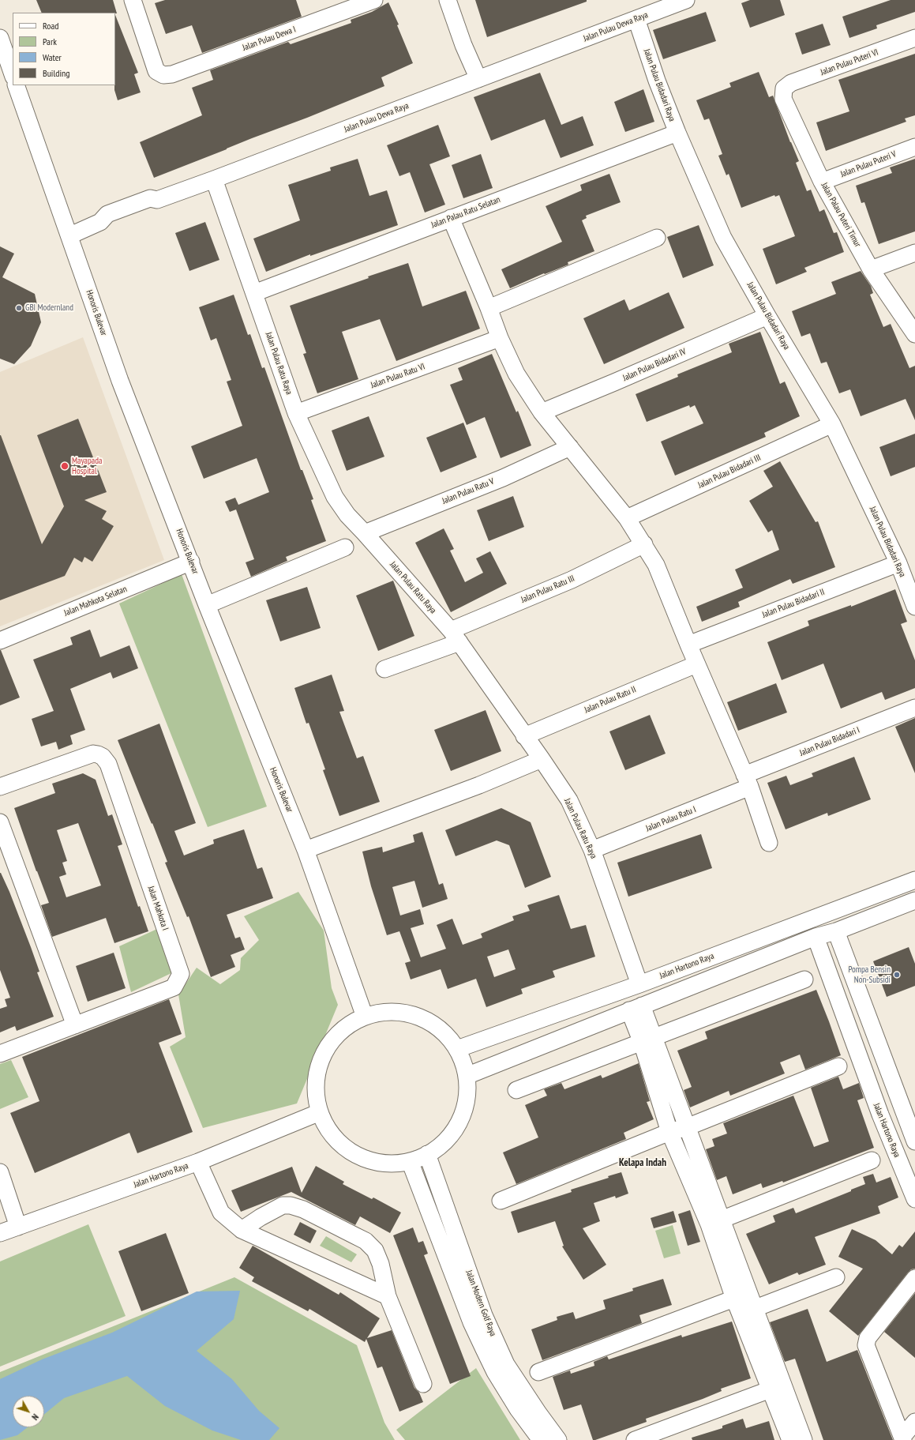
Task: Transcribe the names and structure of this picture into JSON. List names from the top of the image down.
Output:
{
  "streets": {
    "street": [
      "Jalan Pulau Dewa Raya",
      "Jalan Pulau Dewa I",
      "Jalan Pulau Puteri VI",
      "Jalan Pulau Bidadari Raya",
      "Jalan Pulau Puteri V",
      "Jalan Palau Ratu Selatan",
      "Jalan Palau Puteri Timur",
      "Honoris Bulevar",
      "Jalan Pulau Ratu Raya",
      "Jalan Pulau Bidadari IV",
      "Jalan Pulau Ratu VI",
      "Jalan Pulau Bidadari III",
      "Jalan Pulau Ratu V",
      "Jalan Pulau Ratu III",
      "Jalan Mahkota Selatan",
      "Jalan Pulau Bidadari II",
      "Jalan Pulau Ratu II",
      "Jalan Pulau Bidadari I",
      "Jalan Pulau Ratu I",
      "Jalan Mahkota I",
      "Jalan Hartono Raya",
      "Jalan Modern Golf Raya"
    ]
  },
  "crossings": [
    ["Jalan Pulau Dewa Raya", "Jalan Pulau Bidadari Raya"],
    ["Jalan Pulau Dewa Raya", "Honoris Bulevar"],
    ["Jalan Pulau Dewa Raya", "Jalan Pulau Ratu Raya"],
    ["Jalan Pulau Puteri VI", "Jalan Palau Puteri Timur"],
    ["Jalan Pulau Bidadari Raya", "Jalan Palau Ratu Selatan"],
    ["Jalan Pulau Bidadari Raya", "Jalan Pulau Bidadari IV"],
    ["Jalan Pulau Bidadari Raya", "Jalan Pulau Bidadari III"],
    ["Jalan Pulau Bidadari Raya", "Jalan Pulau Bidadari II"],
    ["Jalan Pulau Puteri V", "Jalan Palau Puteri Timur"],
    ["Jalan Palau Ratu Selatan", "Jalan Pulau Ratu Raya"],
    ["Honoris Bulevar", "Jalan Mahkota Selatan"],
    ["Jalan Pulau Ratu Raya", "Jalan Pulau Ratu VI"],
    ["Jalan Pulau Ratu Raya", "Jalan Pulau Ratu V"],
    ["Jalan Pulau Ratu Raya", "Jalan Pulau Ratu III"],
    ["Jalan Pulau Ratu Raya", "Jalan Pulau Ratu II"],
    ["Jalan Pulau Ratu Raya", "Jalan Pulau Ratu I"],
    ["Jalan Pulau Ratu Raya", "Jalan Hartono Raya"],
    ["Jalan Pulau Bidadari I", "Jalan Pulau Ratu I"]
  ],
  "districts": ["Kelapa Indah"],
  "places": ["GBI Modernland", "Mayapada Hospital", "Pompa Bensin Non-Subsidi"],
  "legend": [
    "Road",
    "Park",
    "Water",
    "Building"
  ],
  "north": "bottom right"
}
